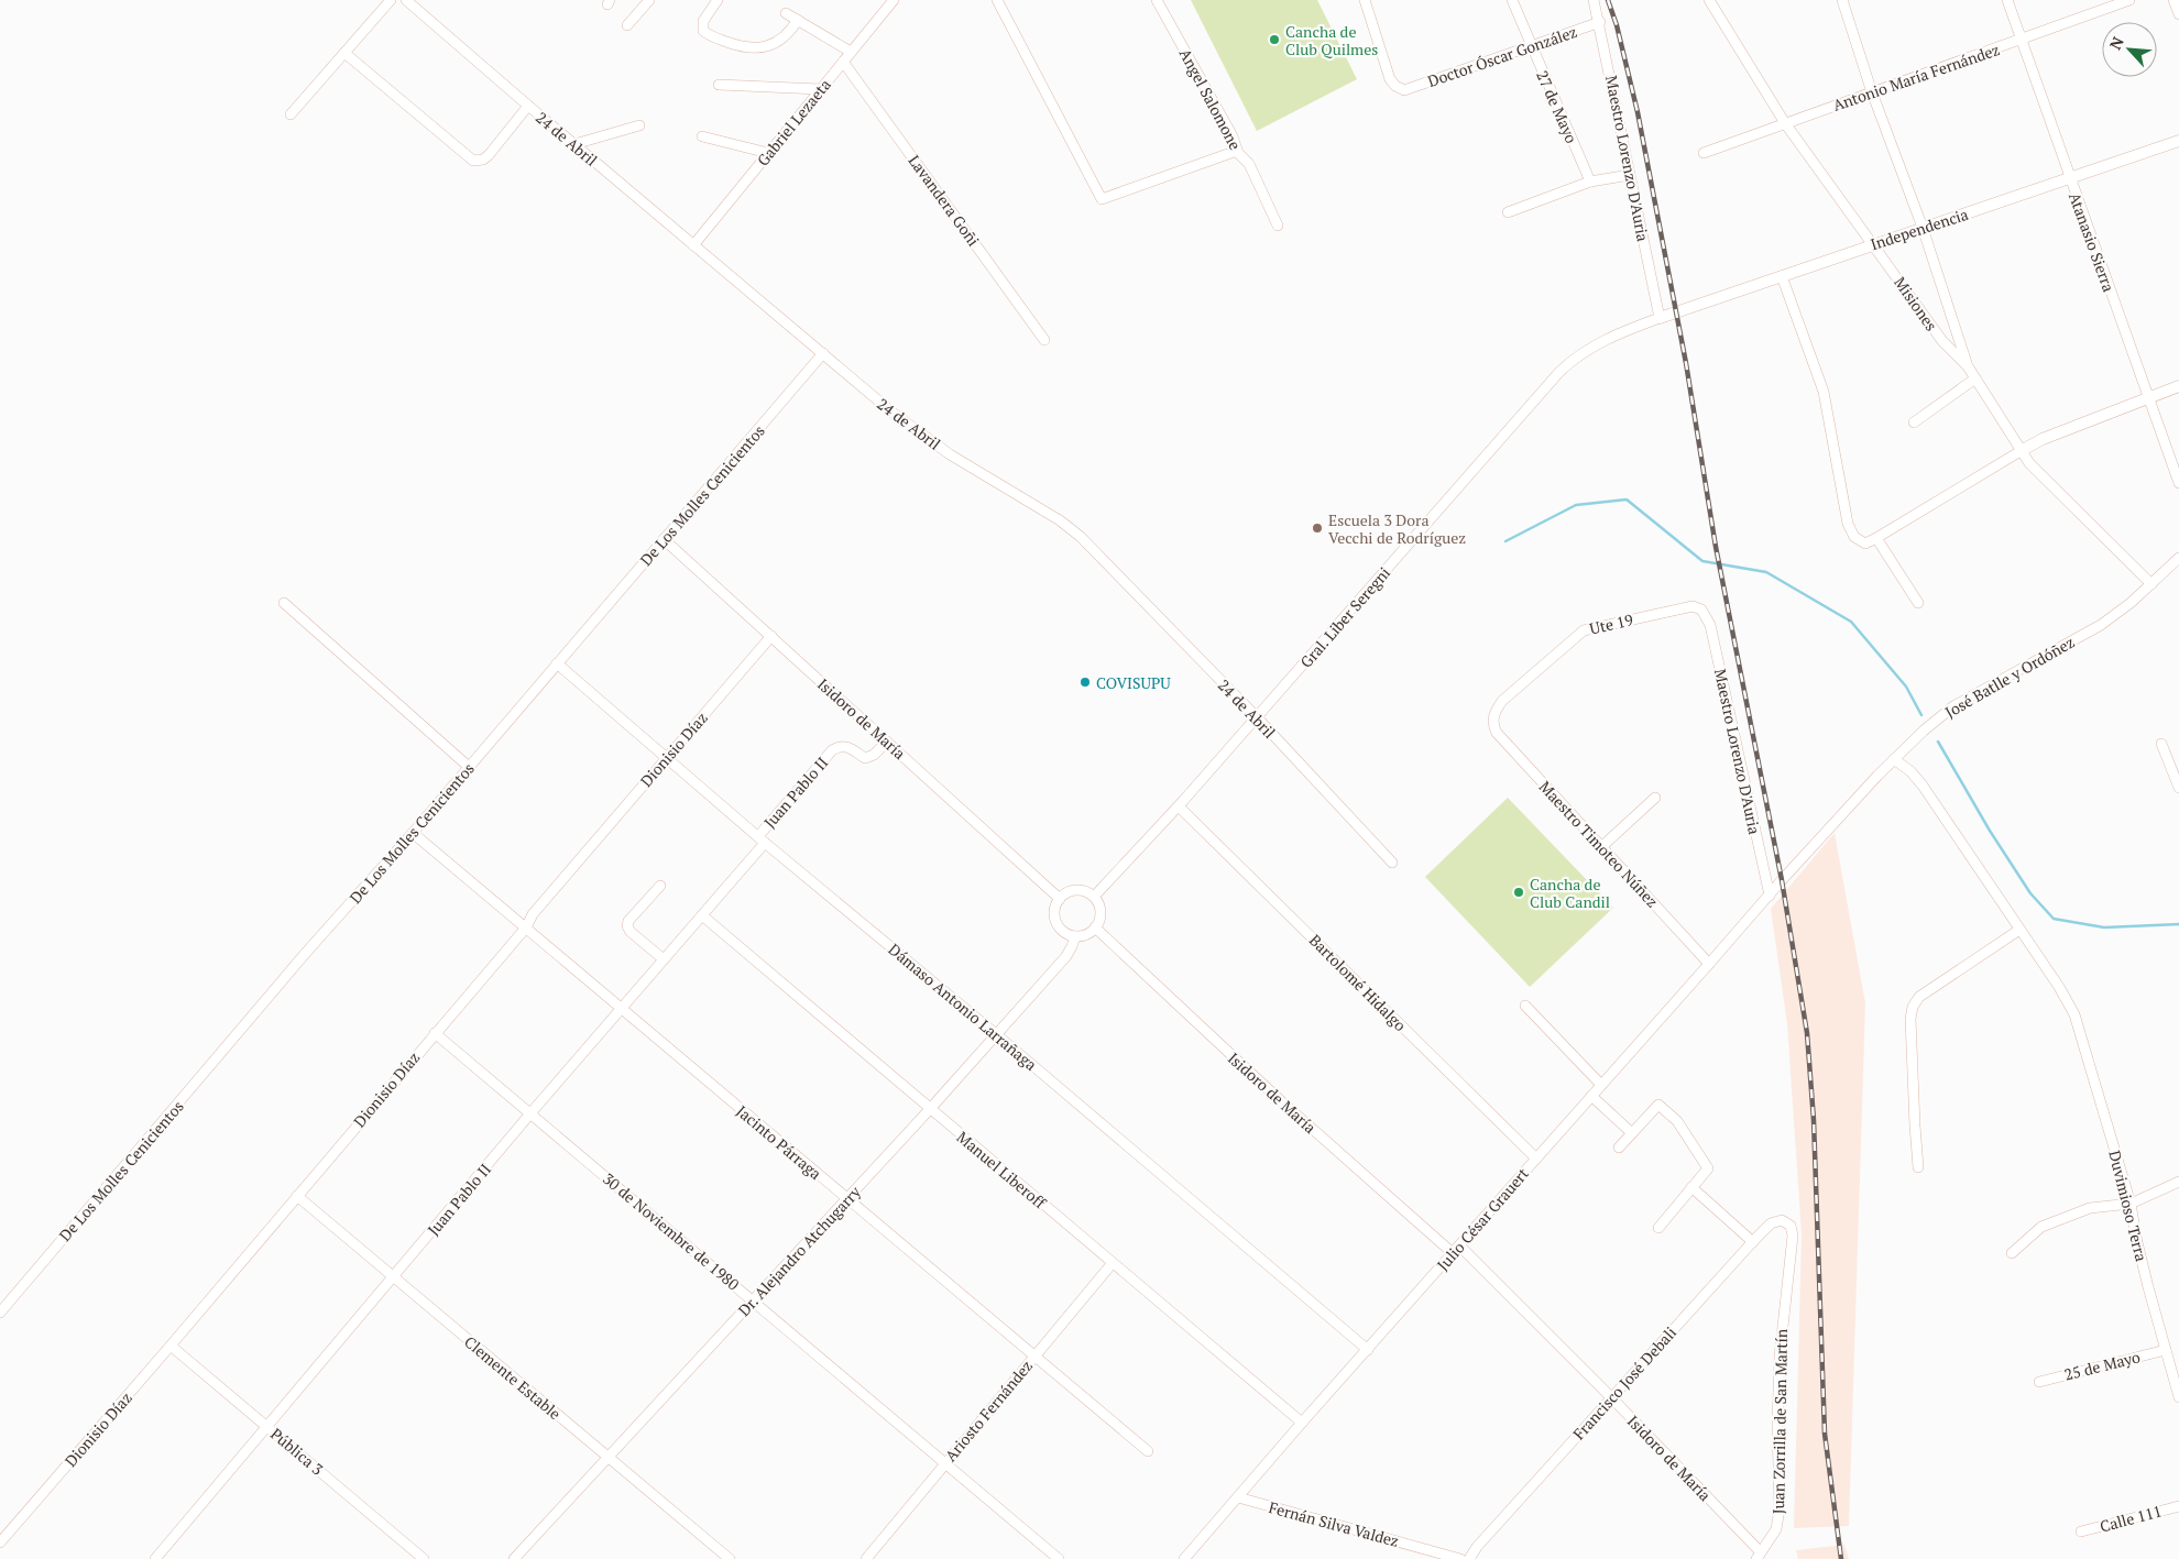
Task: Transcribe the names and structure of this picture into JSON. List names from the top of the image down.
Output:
{
  "streets": {
    "street": [
      "Doctor Óscar González",
      "Antonio María Fernández",
      "Angel Salomone",
      "27 de Mayo",
      "Gabriel Lezaeta",
      "24 de Abril",
      "Maestro Lorenzo D'Auria",
      "Lavandera Goñi",
      "Independencia",
      "Atanasio Sierra",
      "Misiones",
      "De Los Molles Cenicientos",
      "Gral. Liber Seregni",
      "Ute 19",
      "José Batlle y Ordóñez",
      "Isidoro de María",
      "Dionisio Díaz",
      "Juan Pablo II",
      "Maestro Timoteo Núñez",
      "Bartolomé Hidalgo",
      "Dámaso Antonio Larrañaga",
      "Jacinto Párraga",
      "Manuel Liberoff",
      "Duvimioso Terra",
      "Julio César Grauert",
      "30 de Noviembre de 1980",
      "Dr. Alejandro Atchugarry",
      "25 de Mayo",
      "Clemente Estable",
      "Francisco José Debali",
      "Ariosto Fernández",
      "Juan Zorrilla de San Martín",
      "Pública 3",
      "Calle 111",
      "Fernán Silva Valdez"
    ]
  },
  "crossings": [
    ["Doctor Óscar González", "27 de Mayo"],
    ["Doctor Óscar González", "Maestro Lorenzo D'Auria"],
    ["Antonio María Fernández", "Atanasio Sierra"],
    ["Antonio María Fernández", "Misiones"],
    ["Gabriel Lezaeta", "24 de Abril"],
    ["Gabriel Lezaeta", "Lavandera Goñi"],
    ["24 de Abril", "De Los Molles Cenicientos"],
    ["24 de Abril", "Gral. Liber Seregni"],
    ["Maestro Lorenzo D'Auria", "Independencia"],
    ["Maestro Lorenzo D'Auria", "Gral. Liber Seregni"],
    ["Maestro Lorenzo D'Auria", "Ute 19"],
    ["Maestro Lorenzo D'Auria", "Julio César Grauert"],
    ["Independencia", "Atanasio Sierra"],
    ["Independencia", "Misiones"],
    ["Independencia", "Gral. Liber Seregni"],
    ["Misiones", "José Batlle y Ordóñez"],
    ["De Los Molles Cenicientos", "Isidoro de María"],
    ["De Los Molles Cenicientos", "Dámaso Antonio Larrañaga"],
    ["De Los Molles Cenicientos", "Jacinto Párraga"],
    ["Gral. Liber Seregni", "Isidoro de María"],
    ["Gral. Liber Seregni", "Bartolomé Hidalgo"],
    ["Gral. Liber Seregni", "Dr. Alejandro Atchugarry"],
    ["Ute 19", "Maestro Timoteo Núñez"],
    ["José Batlle y Ordóñez", "Duvimioso Terra"],
    ["José Batlle y Ordóñez", "Julio César Grauert"],
    ["Isidoro de María", "Dionisio Díaz"],
    ["Isidoro de María", "Juan Pablo II"],
    ["Isidoro de María", "Julio César Grauert"],
    ["Isidoro de María", "Dr. Alejandro Atchugarry"],
    ["Isidoro de María", "Francisco José Debali"],
    ["Isidoro de María", "Juan Zorrilla de San Martín"],
    ["Dionisio Díaz", "Dámaso Antonio Larrañaga"],
    ["Dionisio Díaz", "Jacinto Párraga"],
    ["Dionisio Díaz", "30 de Noviembre de 1980"],
    ["Dionisio Díaz", "Clemente Estable"],
    ["Dionisio Díaz", "Pública 3"],
    ["Juan Pablo II", "Dámaso Antonio Larrañaga"],
    ["Juan Pablo II", "Jacinto Párraga"],
    ["Juan Pablo II", "Manuel Liberoff"],
    ["Juan Pablo II", "30 de Noviembre de 1980"],
    ["Juan Pablo II", "Clemente Estable"],
    ["Juan Pablo II", "Pública 3"],
    ["Maestro Timoteo Núñez", "Julio César Grauert"],
    ["Bartolomé Hidalgo", "Julio César Grauert"],
    ["Dámaso Antonio Larrañaga", "Julio César Grauert"],
    ["Dámaso Antonio Larrañaga", "Dr. Alejandro Atchugarry"],
    ["Jacinto Párraga", "Dr. Alejandro Atchugarry"],
    ["Jacinto Párraga", "Ariosto Fernández"],
    ["Manuel Liberoff", "Julio César Grauert"],
    ["Manuel Liberoff", "Dr. Alejandro Atchugarry"],
    ["Manuel Liberoff", "Ariosto Fernández"],
    ["Duvimioso Terra", "25 de Mayo"],
    ["Julio César Grauert", "Fernán Silva Valdez"],
    ["30 de Noviembre de 1980", "Dr. Alejandro Atchugarry"],
    ["30 de Noviembre de 1980", "Ariosto Fernández"],
    ["Dr. Alejandro Atchugarry", "Clemente Estable"],
    ["Francisco José Debali", "Juan Zorrilla de San Martín"]
  ],
  "places": [
    "Cancha de Club Quilmes",
    "Escuela 3 Dora Vecchi de Rodríguez",
    "COVISUPU",
    "Cancha de Club Candil"
  ],
  "north": "top left"
}
